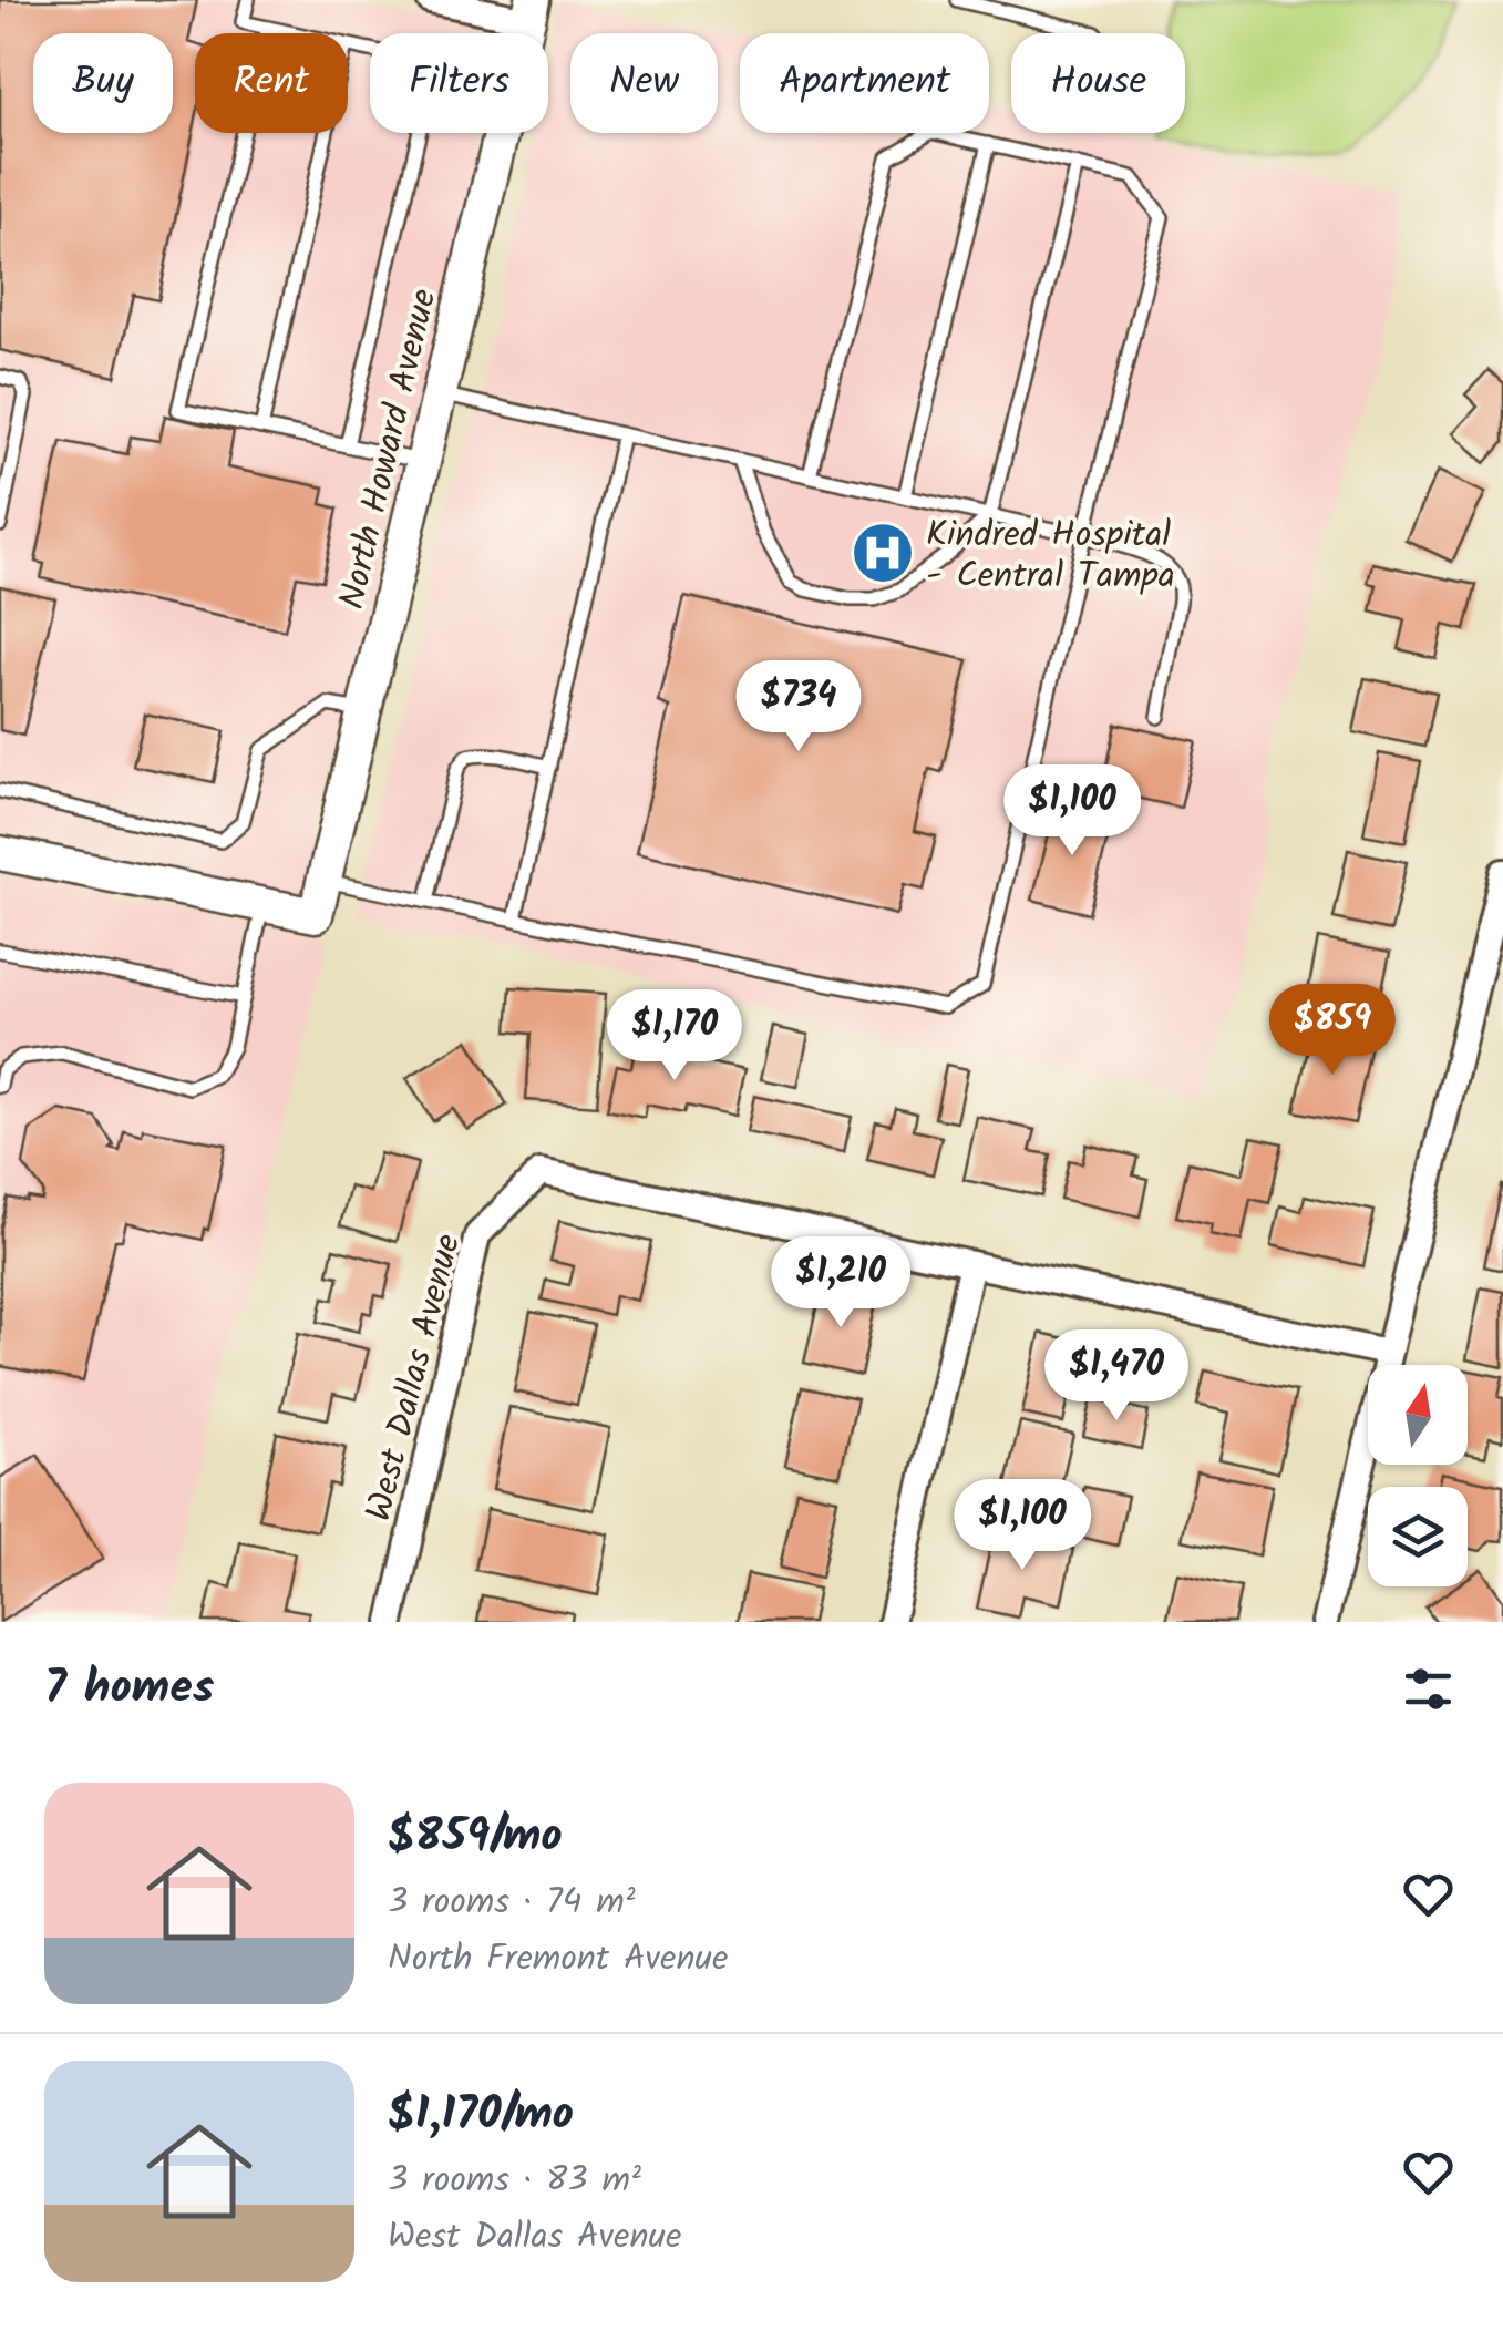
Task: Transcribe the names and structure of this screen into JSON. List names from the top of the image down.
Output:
{
  "streets": {
    "street": ["North Howard Avenue", "West Dallas Avenue"]
  },
  "places": {
    "hospital": ["Kindred Hospital - Central Tampa"]
  },
  "north": "top",
  "page": {
    "chip": [
      "Buy",
      "Rent",
      "Filters",
      "New",
      "Apartment",
      "House"
    ],
    "price": [
      "$734",
      "$1,100",
      "$859",
      "$1,170",
      "$1,210",
      "$1,470",
      "$1,100"
    ],
    "heading": "7 homes",
    "list": [
      {
        "name": "$859/mo",
        "note": "3 rooms · 74 m² · North Fremont Avenue"
      },
      {
        "name": "$1,170/mo",
        "note": "3 rooms · 83 m² · West Dallas Avenue"
      }
    ]
  }
}
